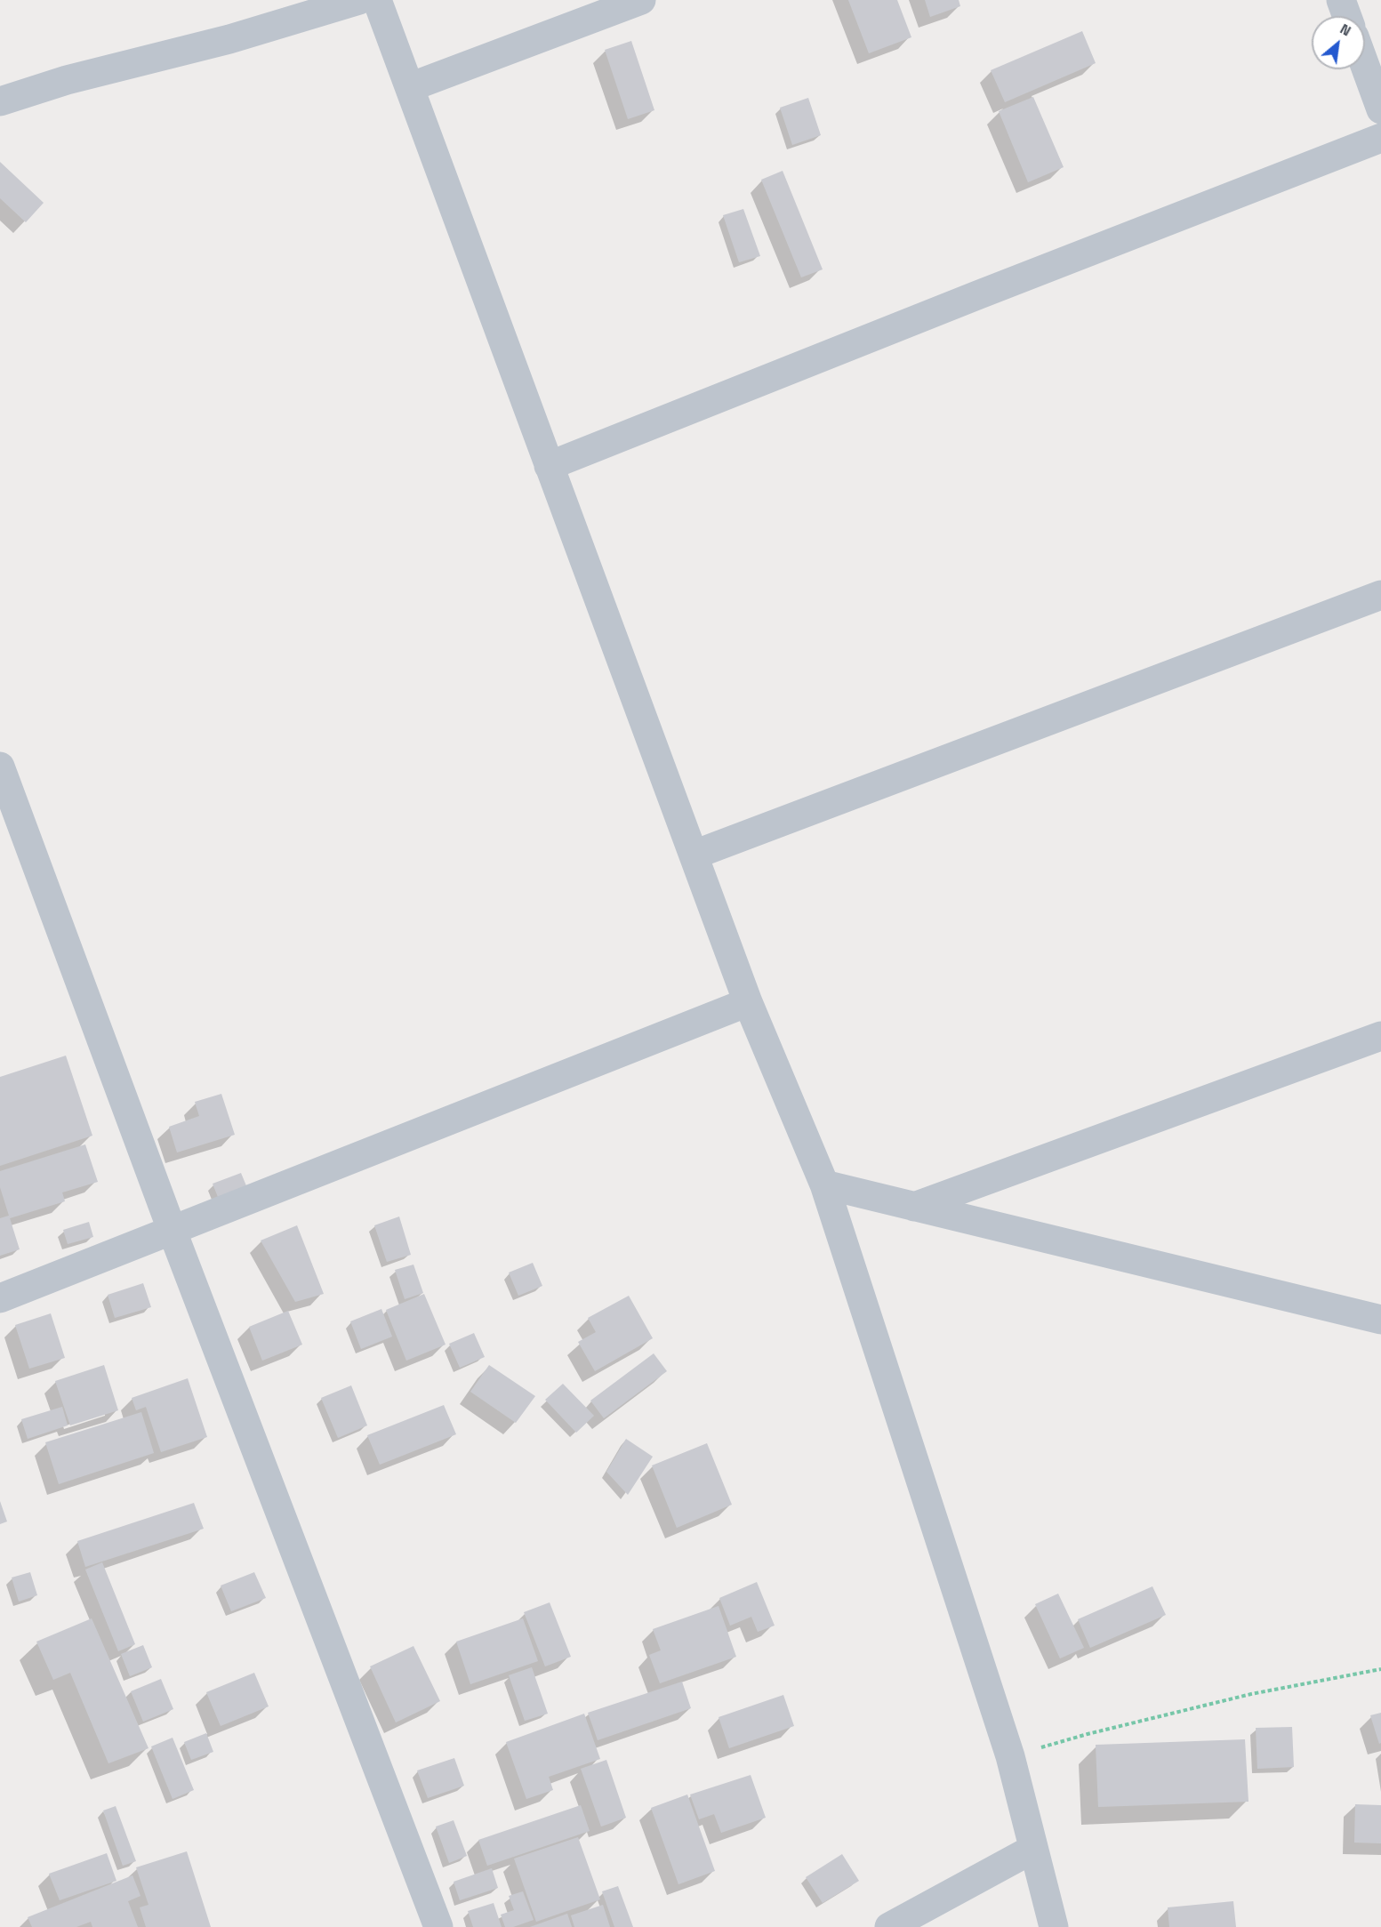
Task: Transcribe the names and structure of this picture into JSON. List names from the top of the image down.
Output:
{
  "north": "top right"
}
